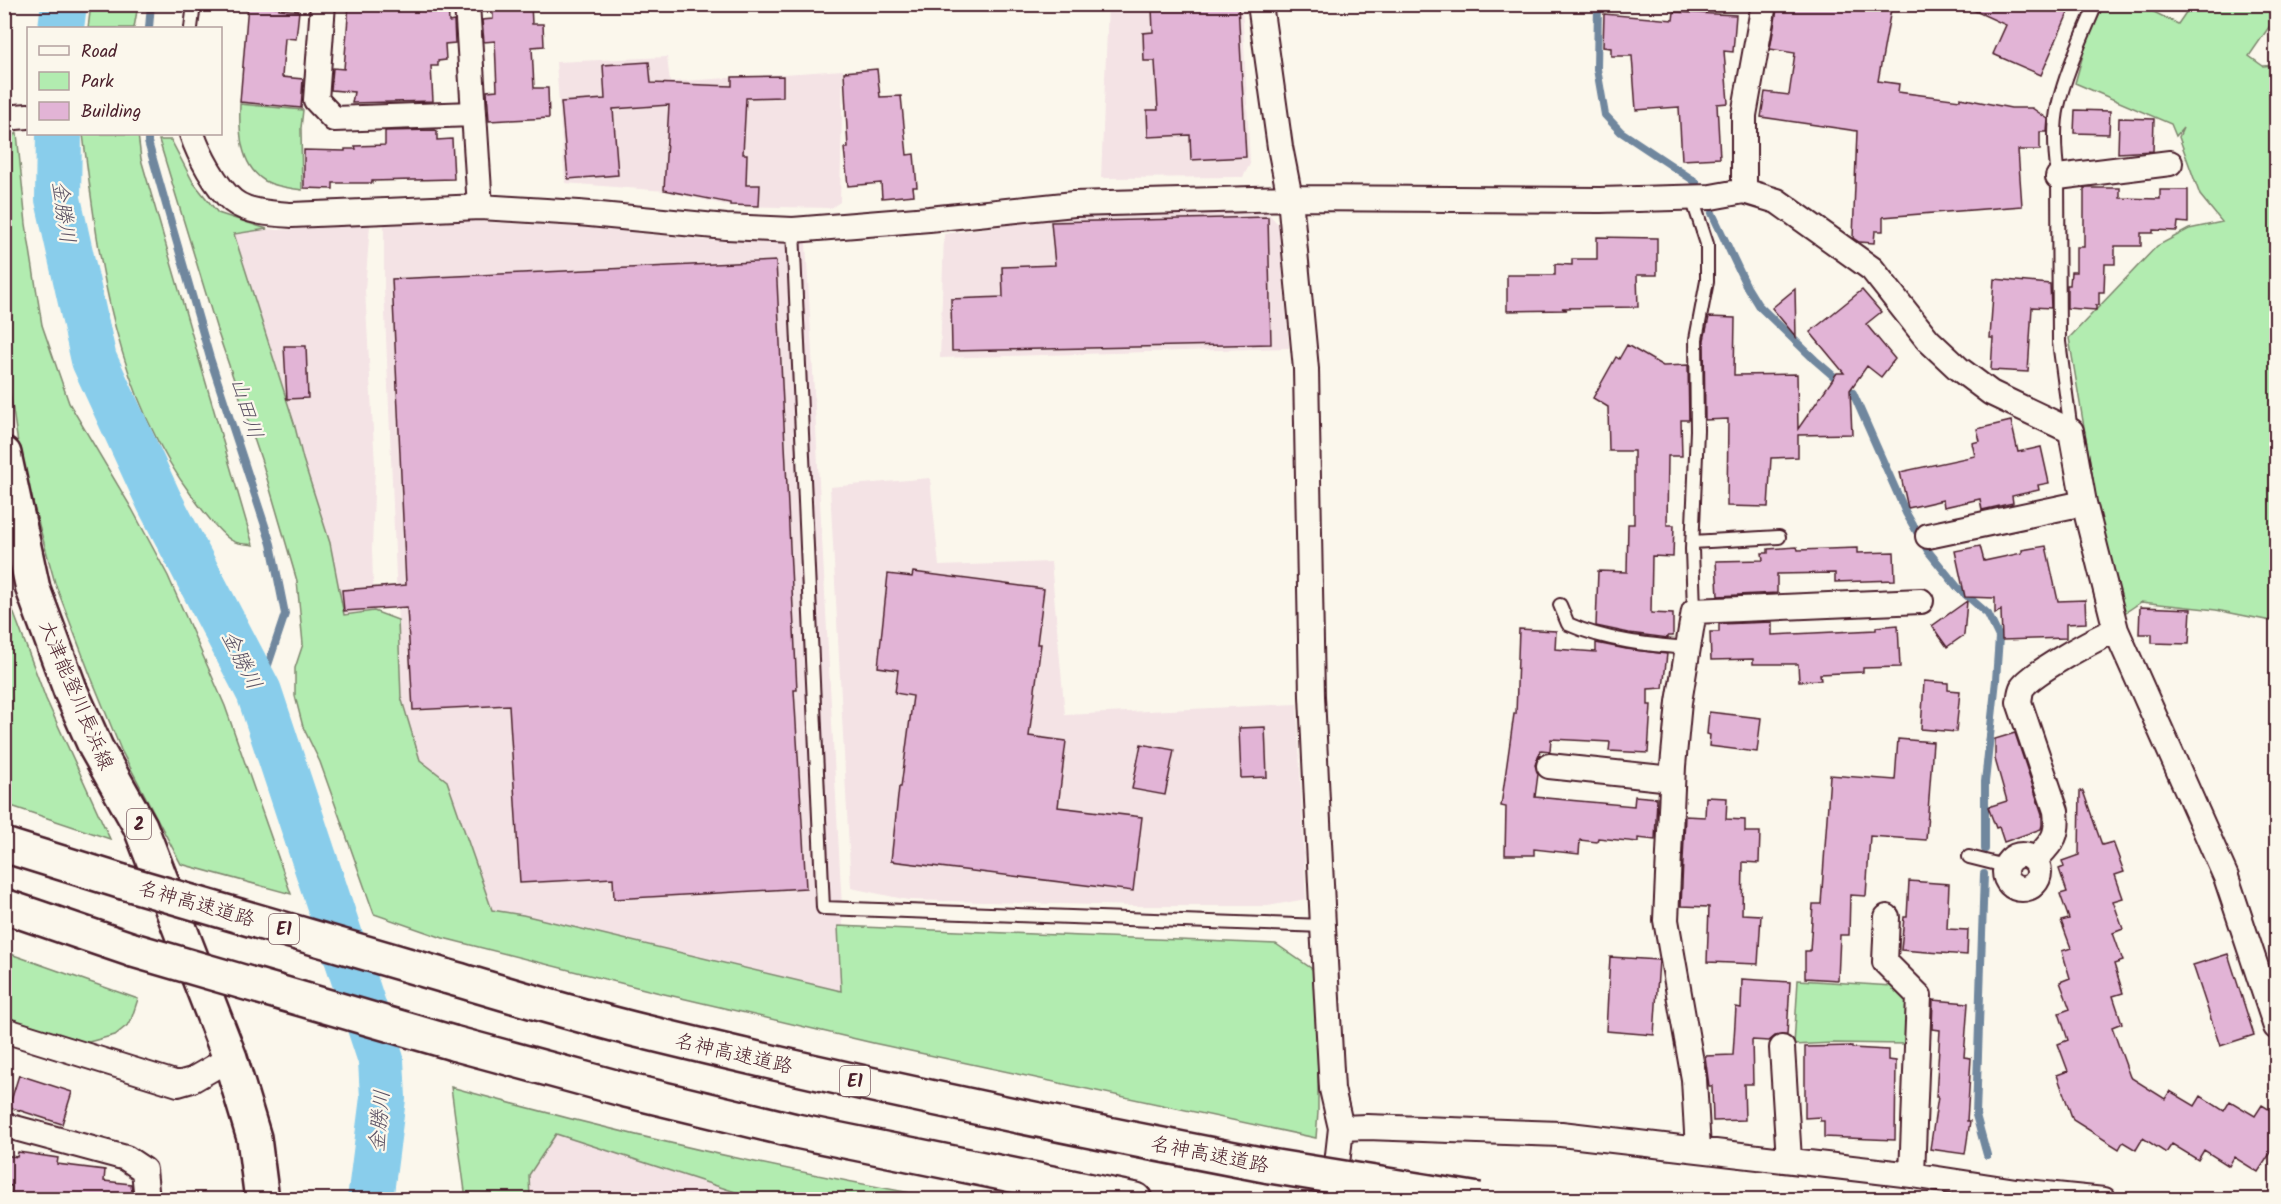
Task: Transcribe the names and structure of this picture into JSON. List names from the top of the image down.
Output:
{
  "streets": {
    "main road": [
      "大津能登川長浜線",
      "2",
      "名神高速道路",
      "E1"
    ]
  },
  "water": ["金勝川", "山田川"],
  "legend": ["Road", "Park", "Building"]
}
